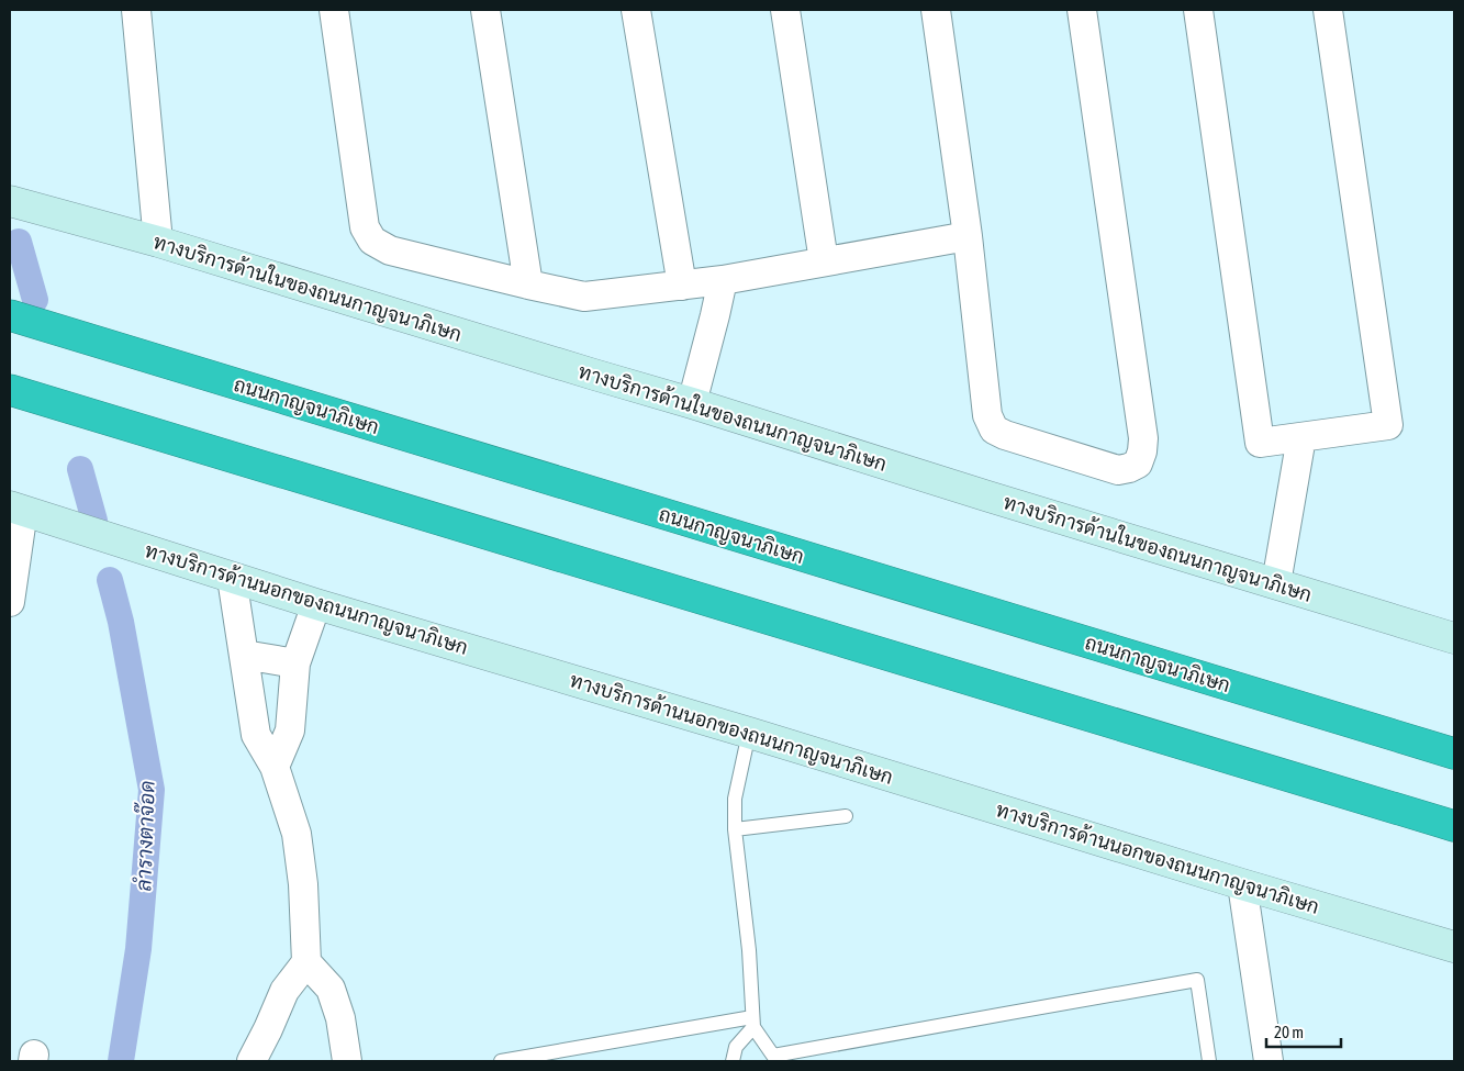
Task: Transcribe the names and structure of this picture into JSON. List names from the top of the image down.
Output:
{
  "streets": {
    "highway": ["ถนนกาญจนาภิเษก"],
    "main road": ["ทางบริการด้านในของถนนกาญจนาภิเษก", "ทางบริการด้านนอกของถนนกาญจนาภิเษก"]
  },
  "water": ["ลำรางตาจ๊อด"],
  "scale_bar": "20 m"
}
